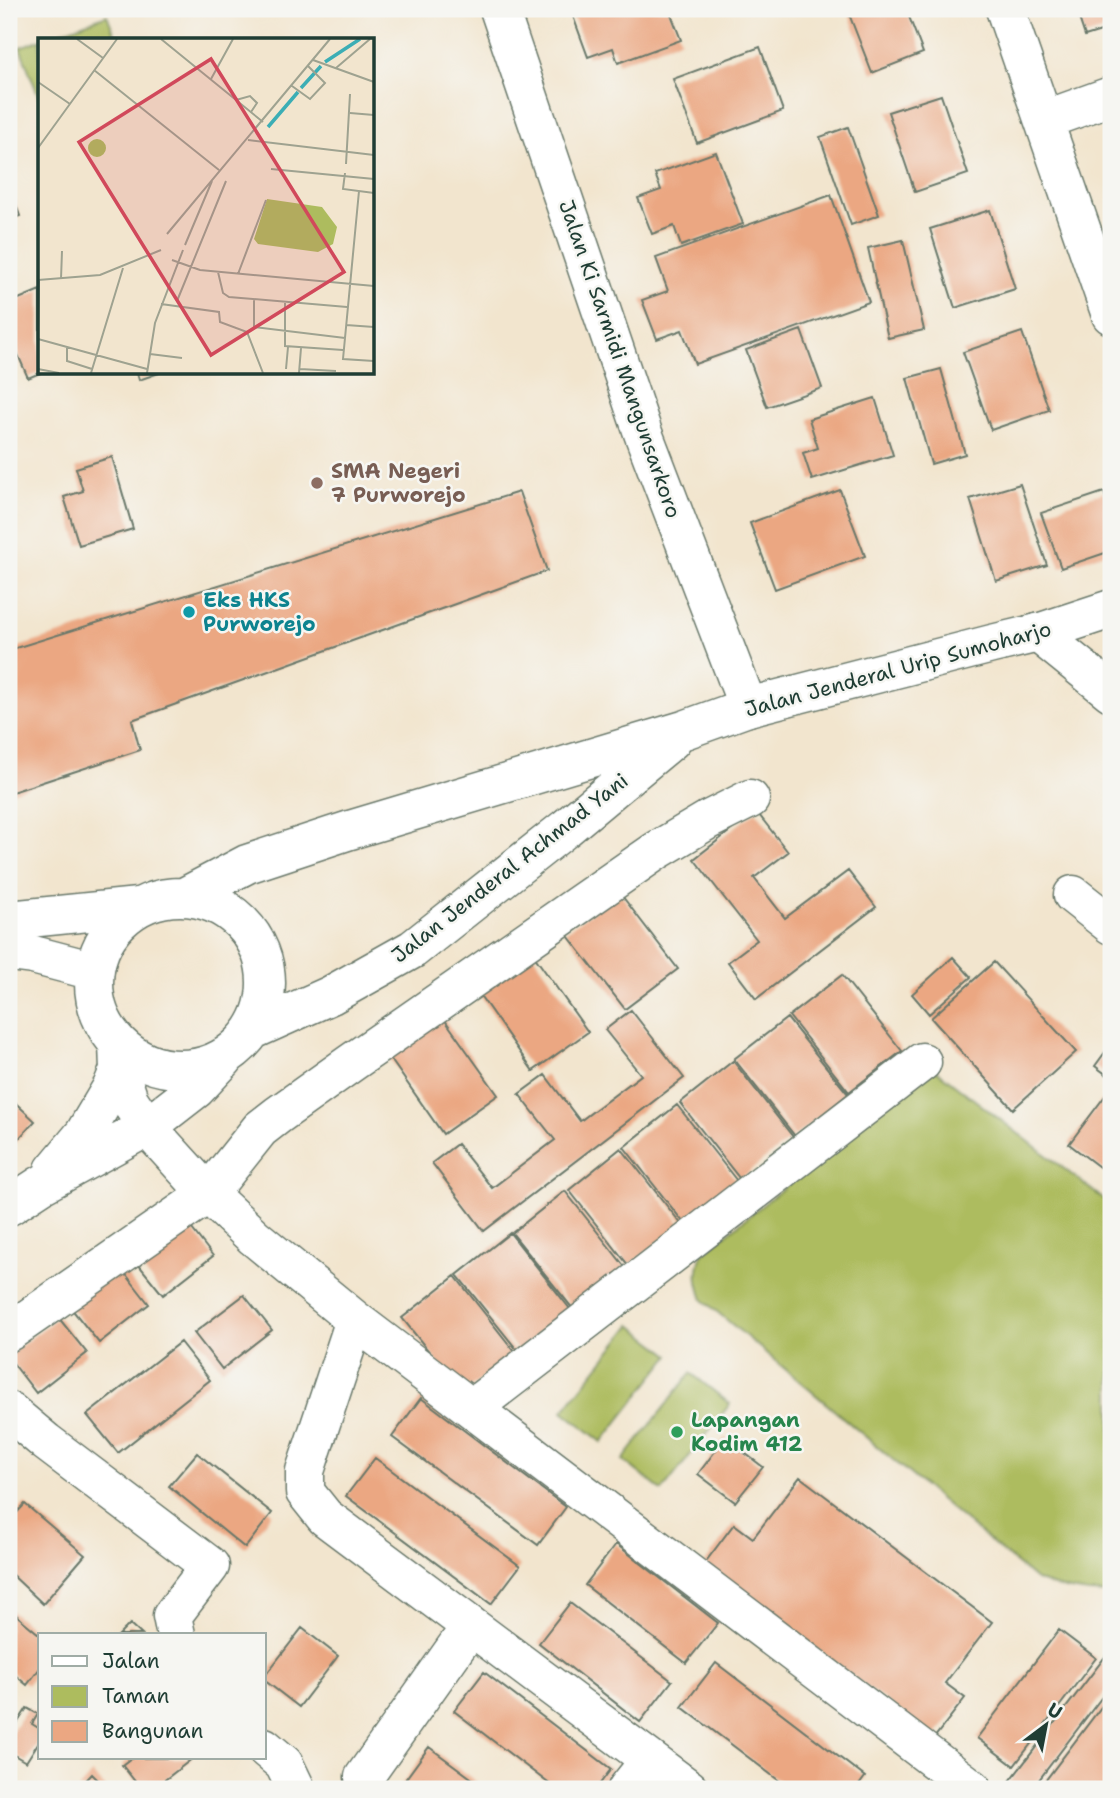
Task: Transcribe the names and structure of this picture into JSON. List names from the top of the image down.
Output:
{
  "streets": {
    "main road": ["Jalan Ki Sarmidi Mangunsarkoro", "Jalan Jenderal Urip Sumoharjo", "Jalan Jenderal Achmad Yani"]
  },
  "crossings": [
    ["Jalan Ki Sarmidi Mangunsarkoro", "Jalan Jenderal Urip Sumoharjo"],
    ["Jalan Jenderal Urip Sumoharjo", "Jalan Jenderal Achmad Yani"]
  ],
  "places": ["SMA Negeri 7 Purworejo", "Eks HKS Purworejo", "Lapangan Kodim 412"],
  "legend": ["Jalan", "Taman", "Bangunan"],
  "north": "top right"
}
